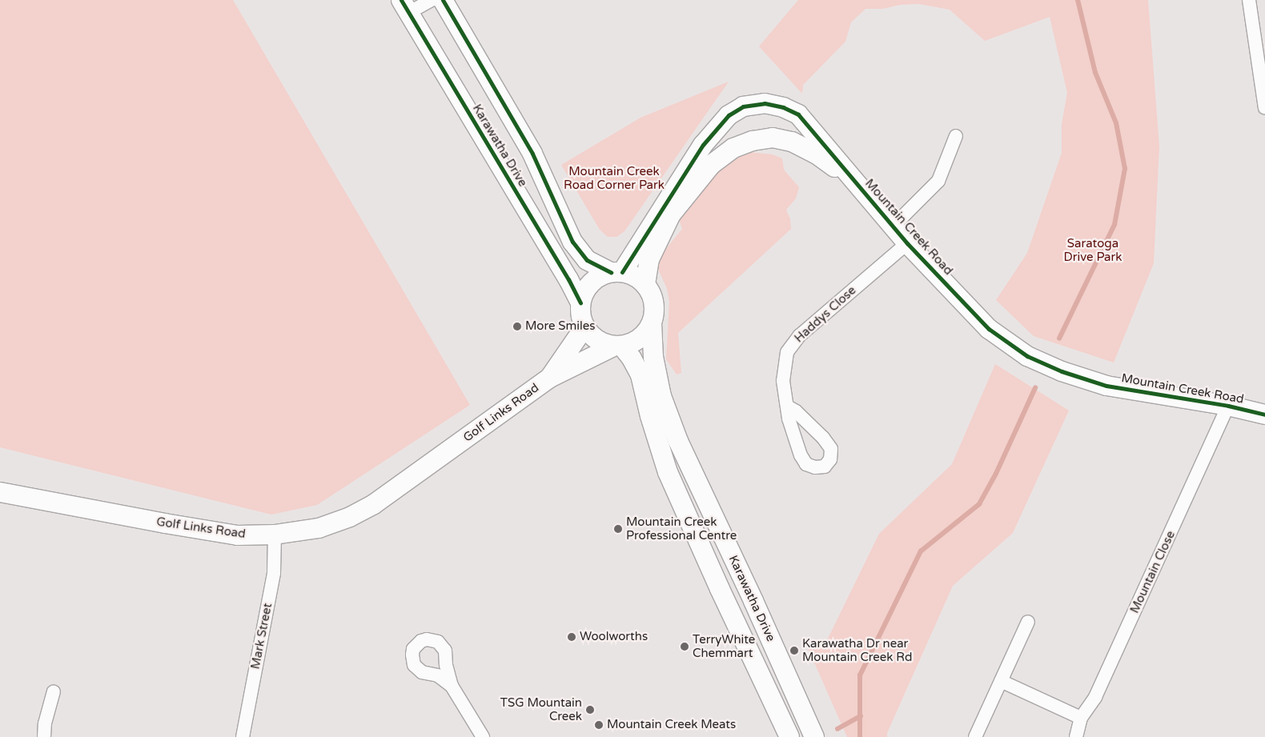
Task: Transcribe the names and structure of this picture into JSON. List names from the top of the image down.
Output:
{
  "streets": {
    "main road": ["Karawatha Drive", "Mountain Creek Road", "Golf Links Road"],
    "street": ["Haddys Close", "Mountain Close", "Mark Street"]
  },
  "crossings": [
    ["Karawatha Drive", "Mountain Creek Road"],
    ["Karawatha Drive", "Golf Links Road"],
    ["Mountain Creek Road", "Haddys Close"],
    ["Mountain Creek Road", "Golf Links Road"],
    ["Mountain Creek Road", "Mountain Close"],
    ["Golf Links Road", "Mark Street"]
  ],
  "parks": ["Mountain Creek Road Corner Park", "Saratoga Drive Park"],
  "places": [
    "More Smiles",
    "Mountain Creek Professional Centre",
    "Woolworths",
    "TerryWhite Chemmart",
    "Karawatha Dr near Mountain Creek Rd",
    "TSG Mountain Creek",
    "Mountain Creek Meats"
  ]
}
